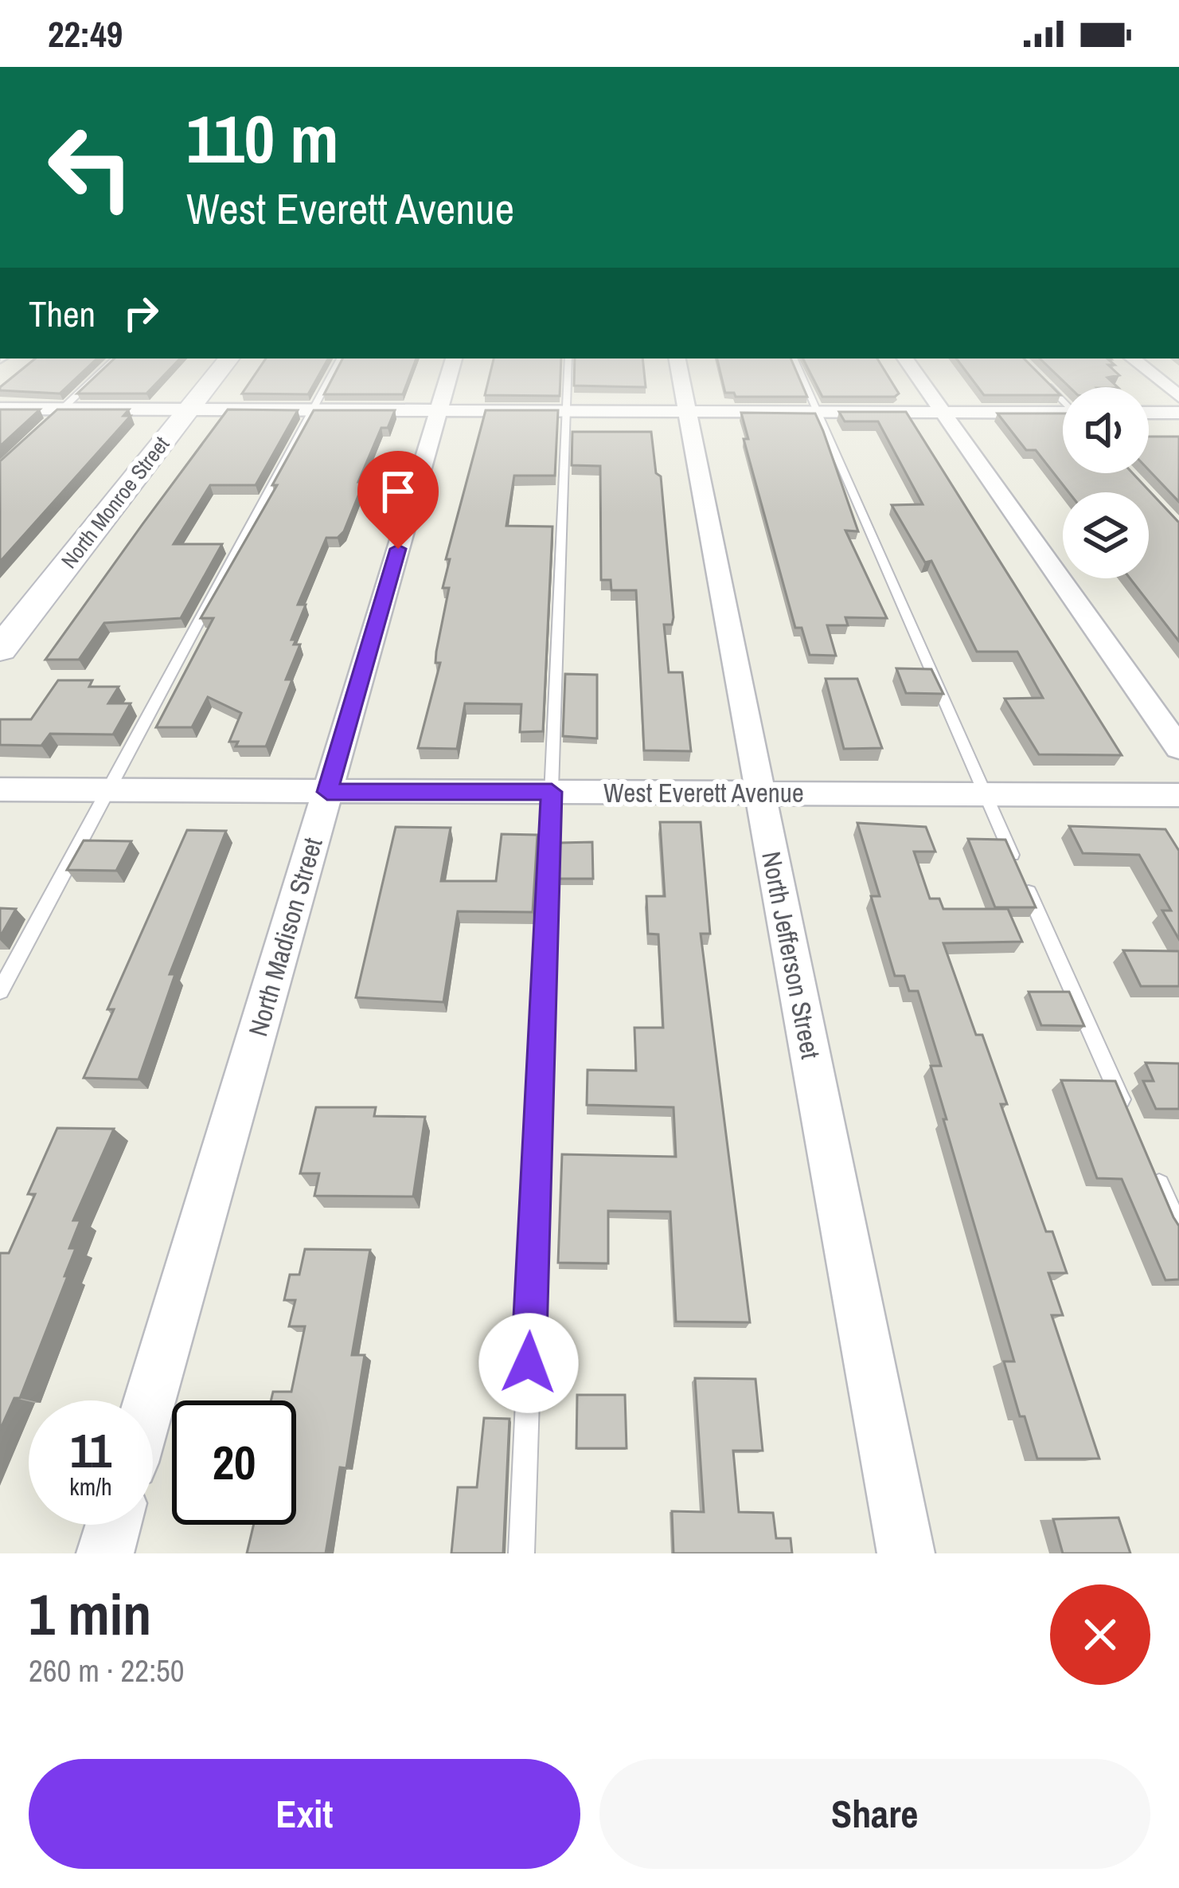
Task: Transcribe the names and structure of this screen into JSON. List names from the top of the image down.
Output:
{
  "streets": {
    "main road": ["North Monroe Street"],
    "street": ["West Everett Avenue", "North Madison Street", "North Jefferson Street"]
  },
  "crossings": [
    ["West Everett Avenue", "North Madison Street"],
    ["West Everett Avenue", "North Jefferson Street"]
  ],
  "page": {
    "status": "22:49",
    "turn": ["110 m", "West Everett Avenue"],
    "then": "Then",
    "speed": "11 km/h",
    "limit": "20",
    "heading": ["1 min", "260 m · 22:50"],
    "buttons": ["Exit", "Share"]
  }
}
